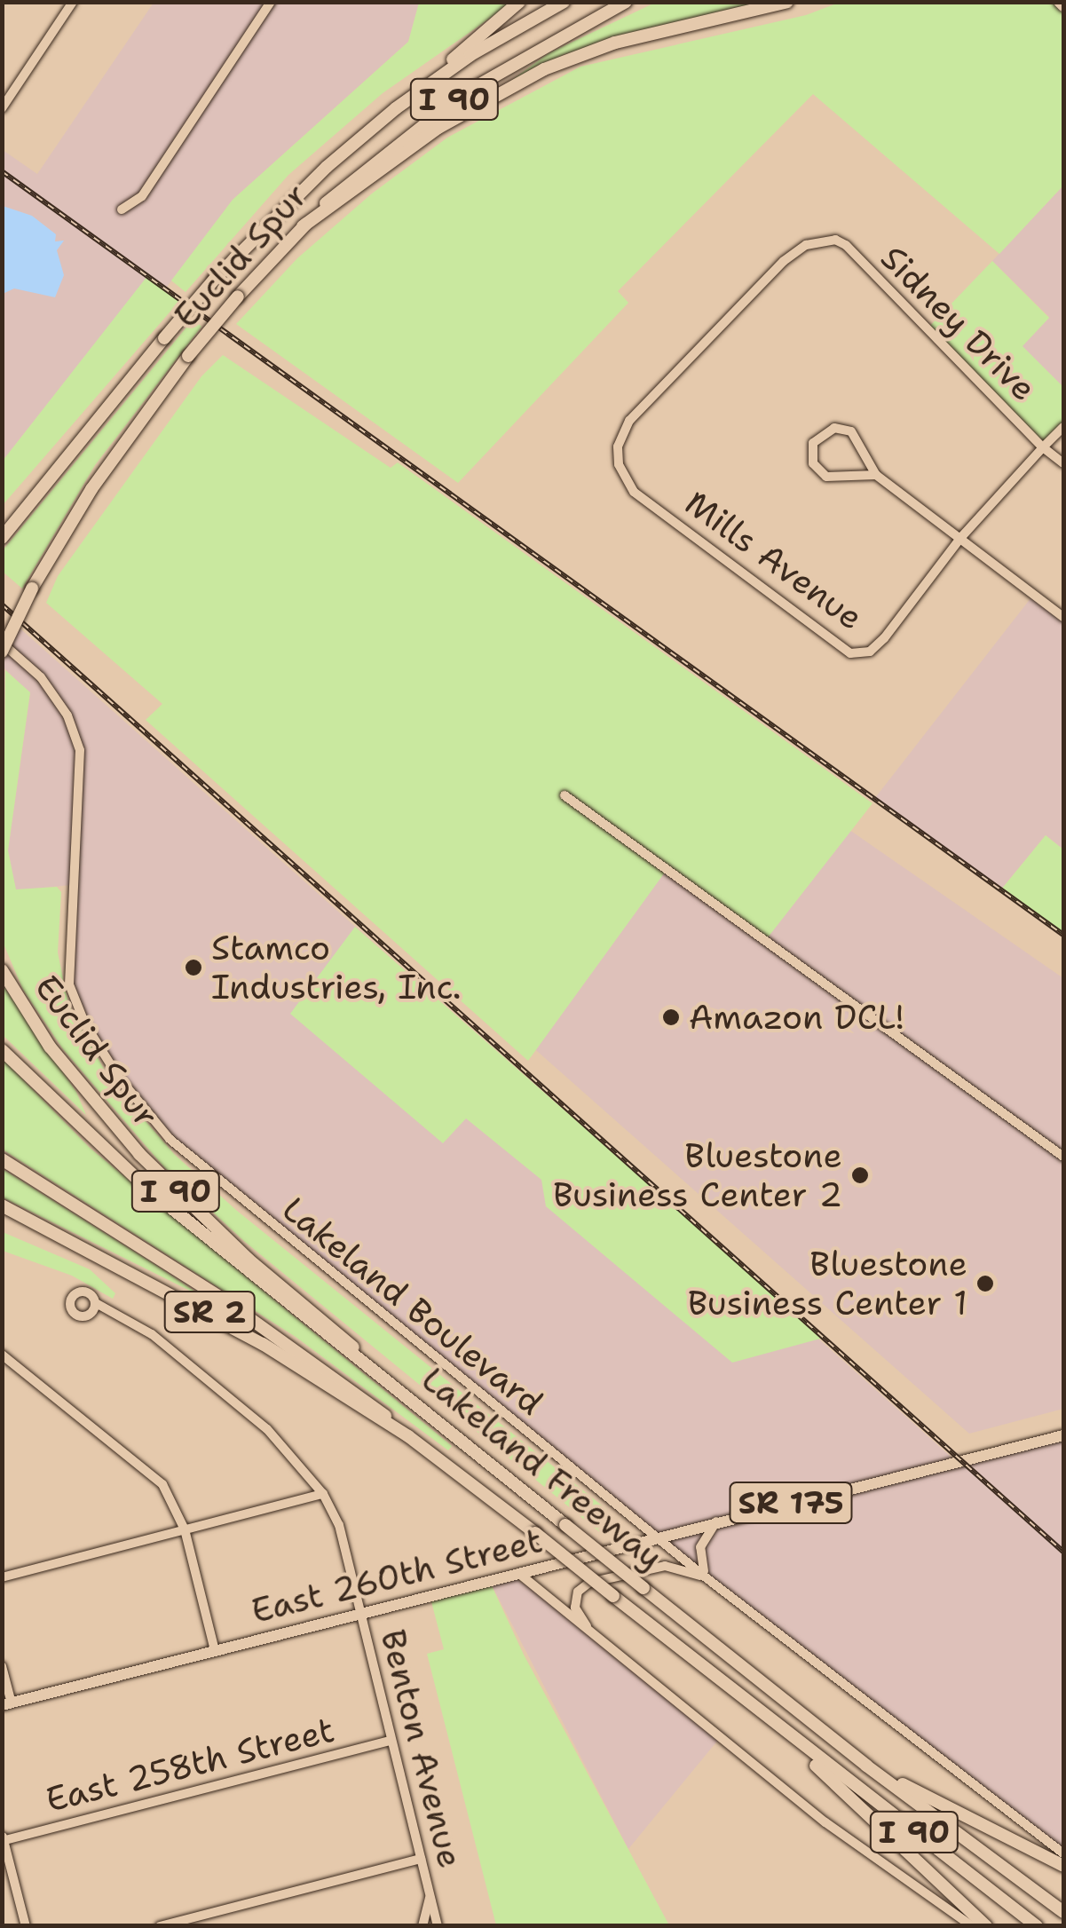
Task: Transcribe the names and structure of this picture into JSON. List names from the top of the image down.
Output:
{
  "streets": {
    "highway": [
      "I 90",
      "Euclid Spur",
      "SR 2",
      "Lakeland Freeway"
    ],
    "main road": ["SR 175", "East 260th Street"],
    "street": [
      "Sidney Drive",
      "Mills Avenue",
      "Lakeland Boulevard",
      "Benton Avenue",
      "East 258th Street"
    ]
  },
  "crossings": [
    ["I 90", "Lakeland Freeway"],
    ["Euclid Spur", "Lakeland Freeway"],
    ["Sidney Drive", "Mills Avenue"],
    ["Lakeland Boulevard", "East 260th Street"],
    ["East 260th Street", "Benton Avenue"],
    ["Benton Avenue", "East 258th Street"]
  ],
  "places": [
    "Stamco Industries, Inc.",
    "Amazon DCL!",
    "Bluestone Business Center 2",
    "Bluestone Business Center 1"
  ]
}
